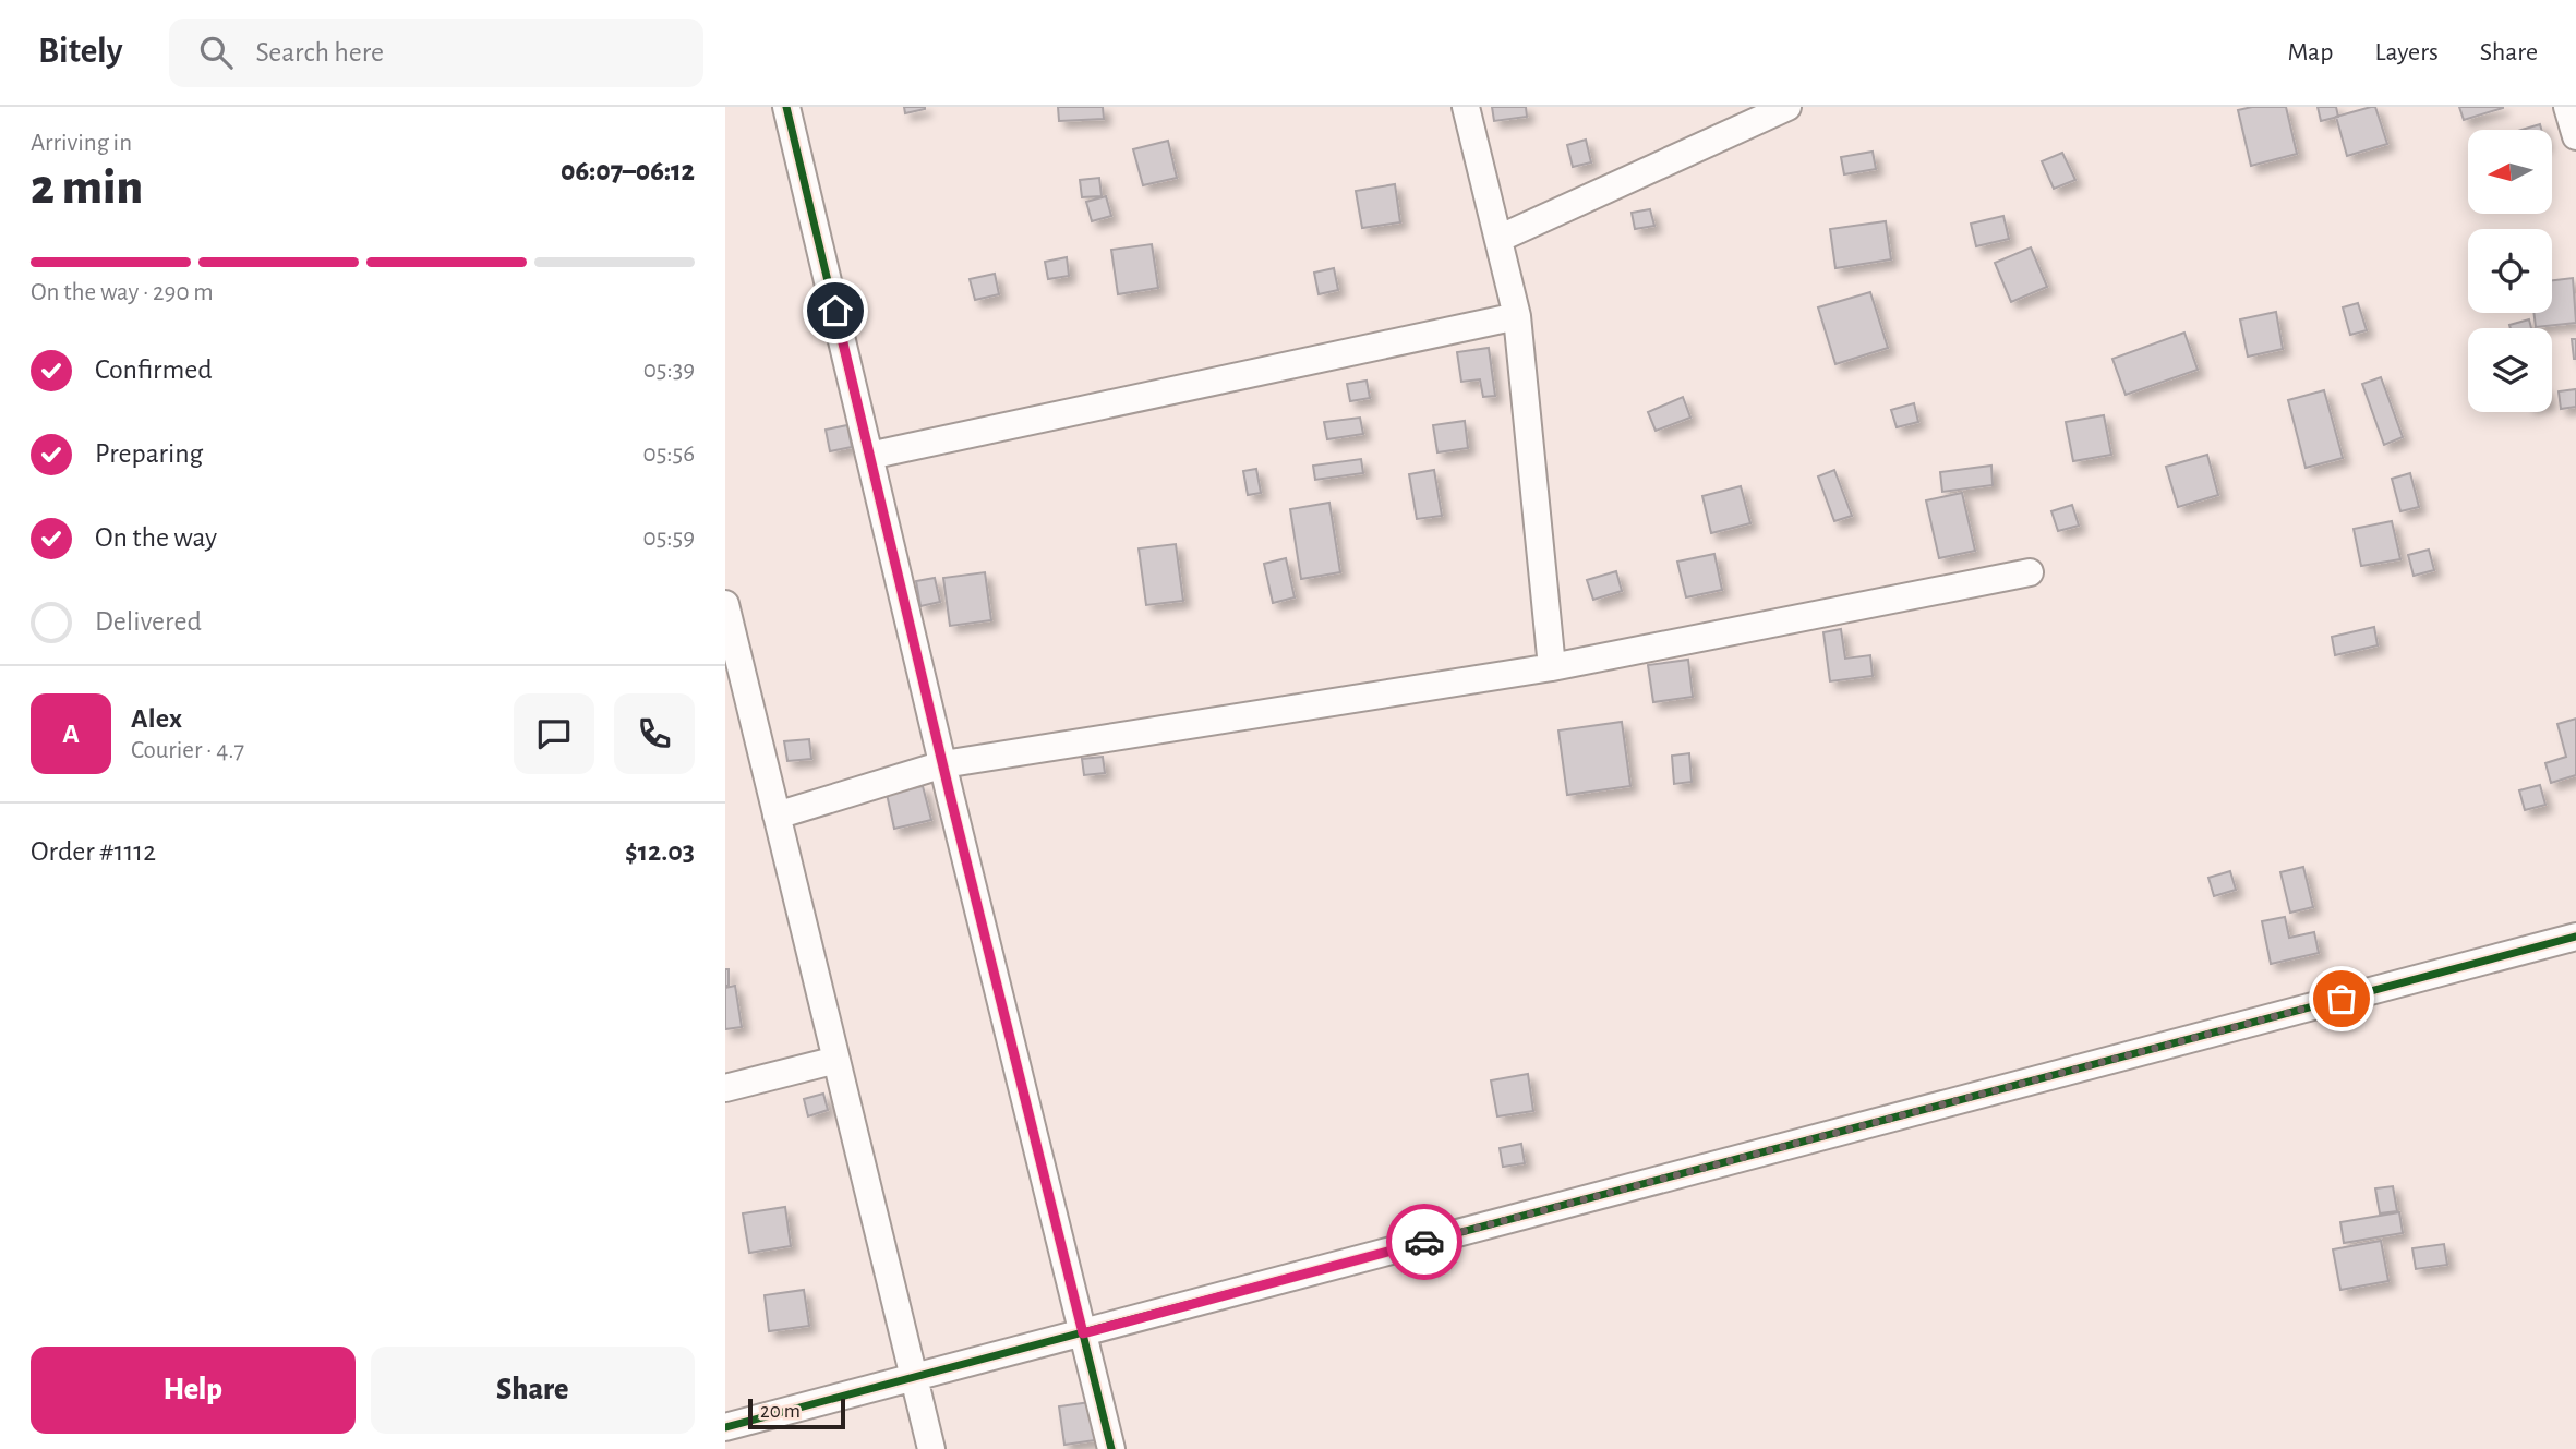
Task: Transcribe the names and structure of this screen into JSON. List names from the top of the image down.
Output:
{
  "scale_bar": "20 m",
  "north": "left",
  "page": {
    "header": "Bitely",
    "search": "Search here",
    "nav": ["Map", "Layers", "Share"],
    "heading": ["2 min", "Arriving in", "06:07–06:12"],
    "panel": [
      "Alex",
      "Courier · 4.7",
      "Order #1112",
      "$12.03"
    ],
    "bar": "On the way · 290 m",
    "list": [
      ["Confirmed", "05:39"],
      ["Preparing", "05:56"],
      ["On the way", "05:59"],
      "Delivered"
    ],
    "round": "A",
    "buttons": ["Help", "Share"],
    "scale": "20 m"
  }
}
